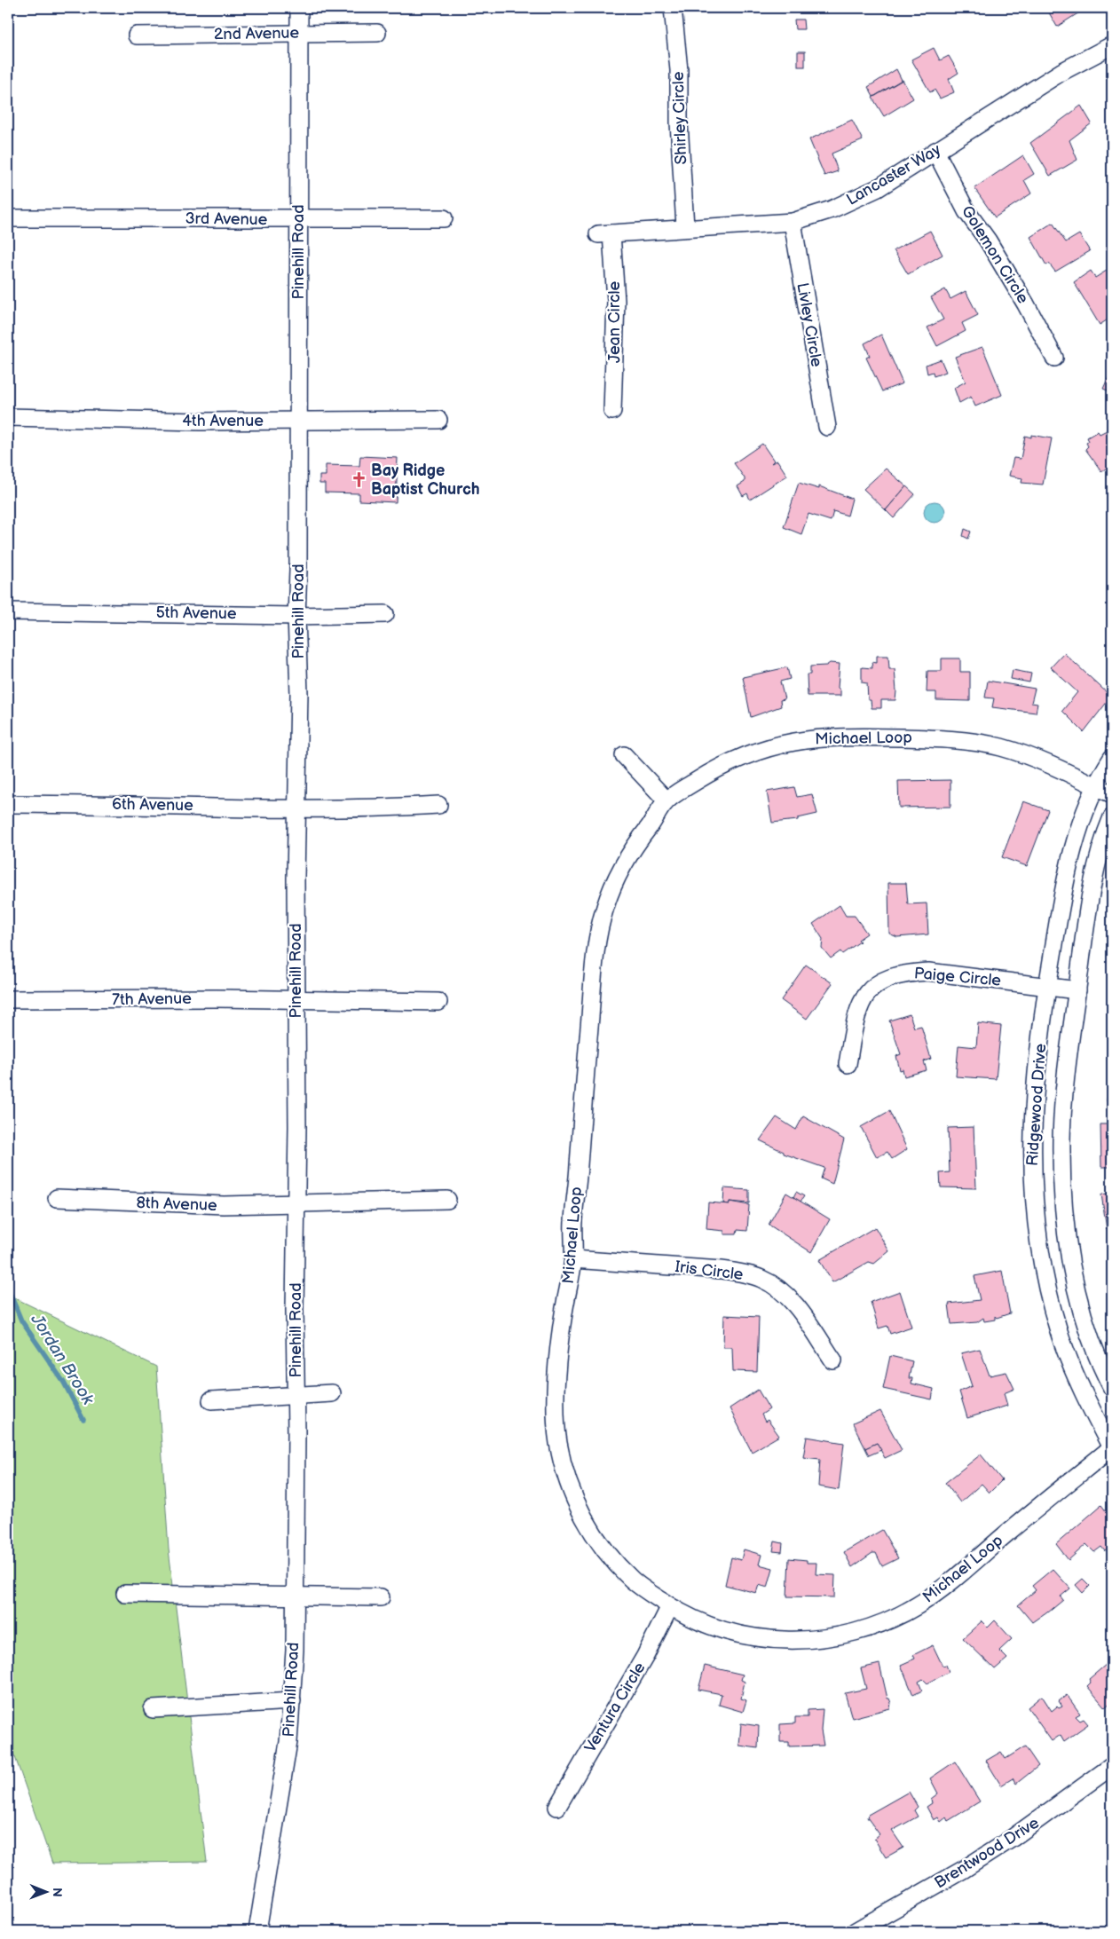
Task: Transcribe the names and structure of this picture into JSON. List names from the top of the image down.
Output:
{
  "streets": {
    "street": [
      "2nd Avenue",
      "Shirley Circle",
      "Lancaster Way",
      "3rd Avenue",
      "Pinehill Road",
      "Golemon Circle",
      "Jean Circle",
      "Livley Circle",
      "4th Avenue",
      "5th Avenue",
      "Michael Loop",
      "6th Avenue",
      "Paige Circle",
      "7th Avenue",
      "Ridgewood Drive",
      "8th Avenue",
      "Iris Circle",
      "Ventura Circle",
      "Brentwood Drive"
    ]
  },
  "crossings": [
    ["2nd Avenue", "Pinehill Road"],
    ["Shirley Circle", "Lancaster Way"],
    ["Lancaster Way", "Golemon Circle"],
    ["Lancaster Way", "Jean Circle"],
    ["Lancaster Way", "Livley Circle"],
    ["3rd Avenue", "Pinehill Road"],
    ["Pinehill Road", "4th Avenue"],
    ["Pinehill Road", "5th Avenue"],
    ["Pinehill Road", "6th Avenue"],
    ["Pinehill Road", "7th Avenue"],
    ["Pinehill Road", "8th Avenue"],
    ["Michael Loop", "Ridgewood Drive"],
    ["Michael Loop", "Iris Circle"],
    ["Michael Loop", "Ventura Circle"],
    ["Paige Circle", "Ridgewood Drive"]
  ],
  "water": ["Jordan Brook"],
  "places": {
    "church": ["Bay Ridge Baptist Church"]
  },
  "north": "right"
}
